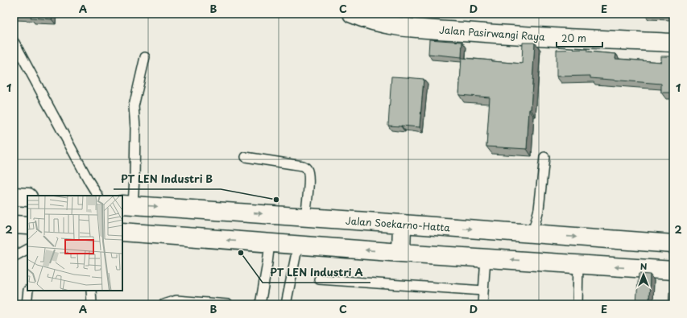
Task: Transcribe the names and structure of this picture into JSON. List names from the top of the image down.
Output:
{
  "streets": {
    "main road": ["Jalan Pasirwangi Raya", "Jalan Soekarno-Hatta"]
  },
  "places": ["PT LEN Industri B", "PT LEN Industri A"],
  "scale_bar": "20 m",
  "north": "top",
  "grid": {
    "columns": [
      "A",
      "B",
      "C",
      "D",
      "E"
    ],
    "rows": ["1", "2"]
  }
}
